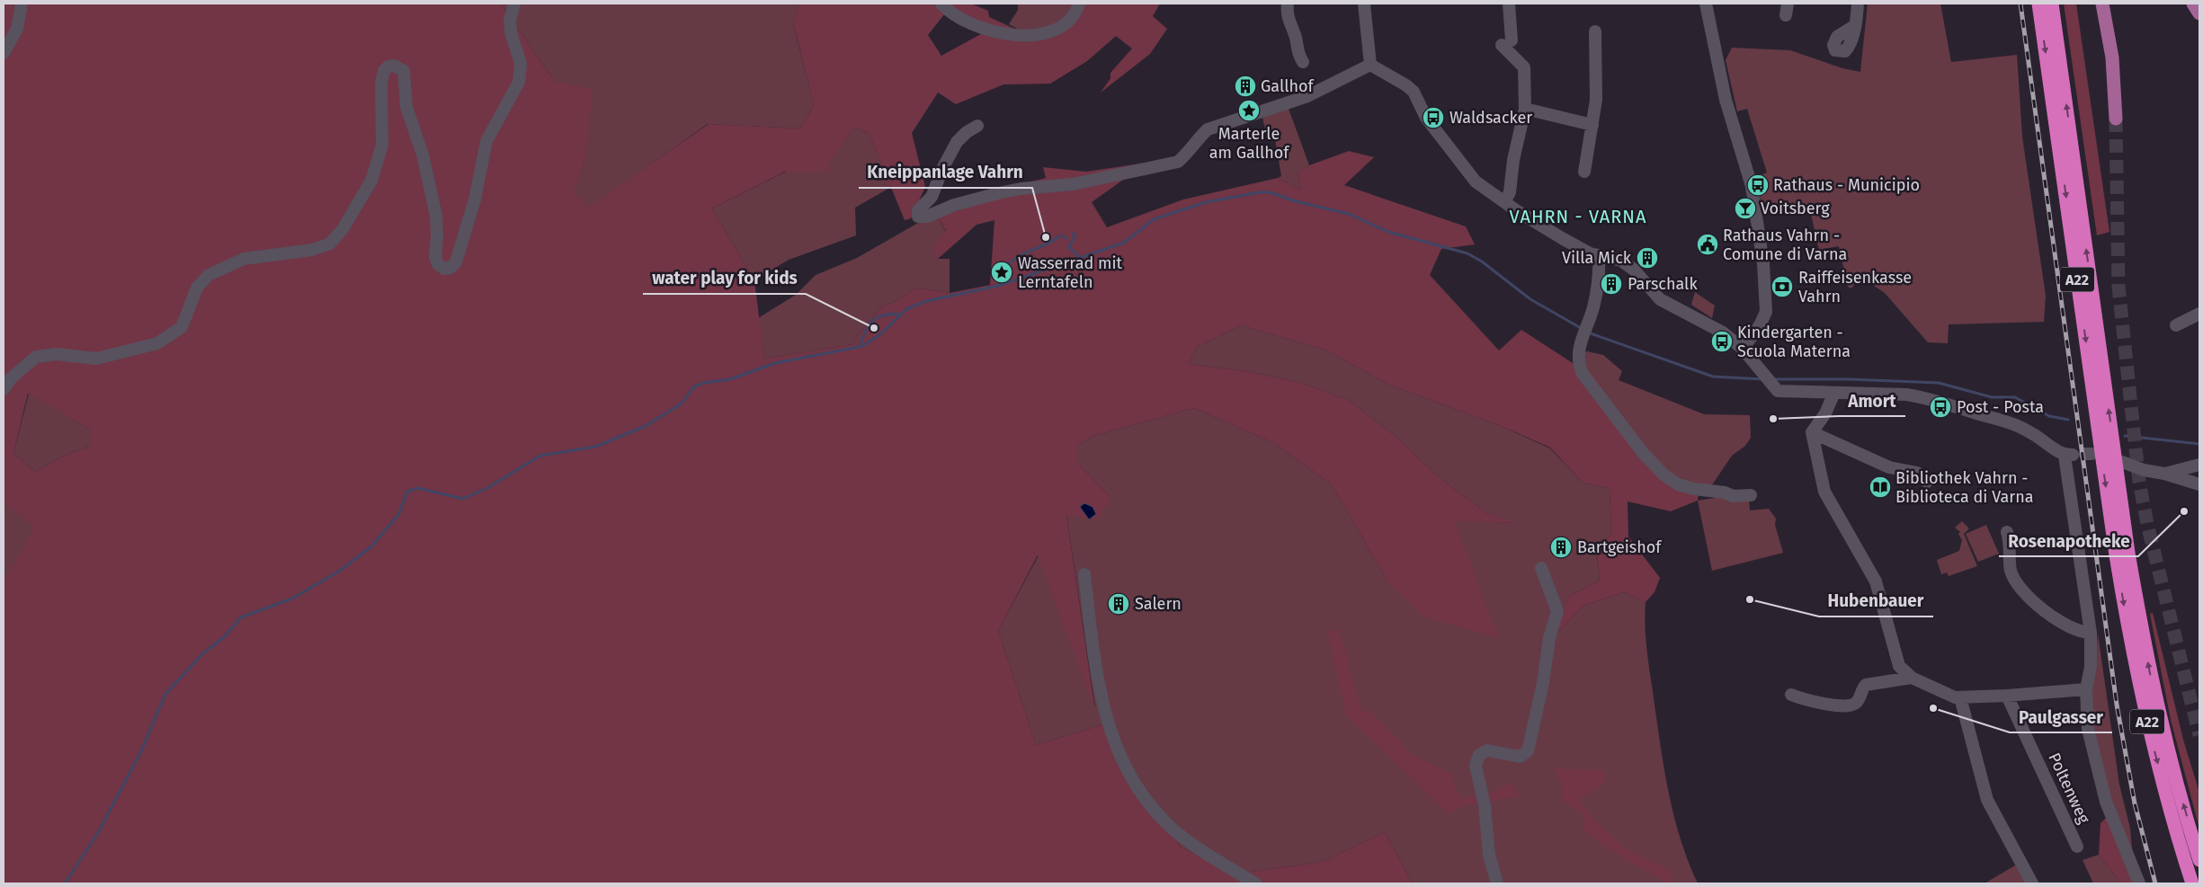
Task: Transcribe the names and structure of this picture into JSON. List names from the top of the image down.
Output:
{
  "streets": {
    "highway": ["A22"],
    "street": ["Poltenweg"]
  },
  "districts": ["VAHRN - VARNA"],
  "places": {
    "building": [
      "Gallhof",
      "Villa Mick",
      "Parschalk",
      "Bartgeishof",
      "Salern"
    ],
    "place": ["Marterle am Gallhof", "Wasserrad mit Lerntafeln"],
    "bus stop": [
      "Waldsacker",
      "Rathaus - Municipio",
      "Kindergarten - Scuola Materna",
      "Post - Posta"
    ],
    "bar": ["Voitsberg"],
    "other": [
      "Kneippanlage Vahrn",
      "water play for kids",
      "Amort",
      "Rosenapotheke",
      "Hubenbauer",
      "Paulgasser"
    ],
    "public building": ["Rathaus Vahrn - Comune di Varna"],
    "bank": ["Raiffeisenkasse Vahrn"],
    "library": ["Bibliothek Vahrn - Biblioteca di Varna"]
  }
}
